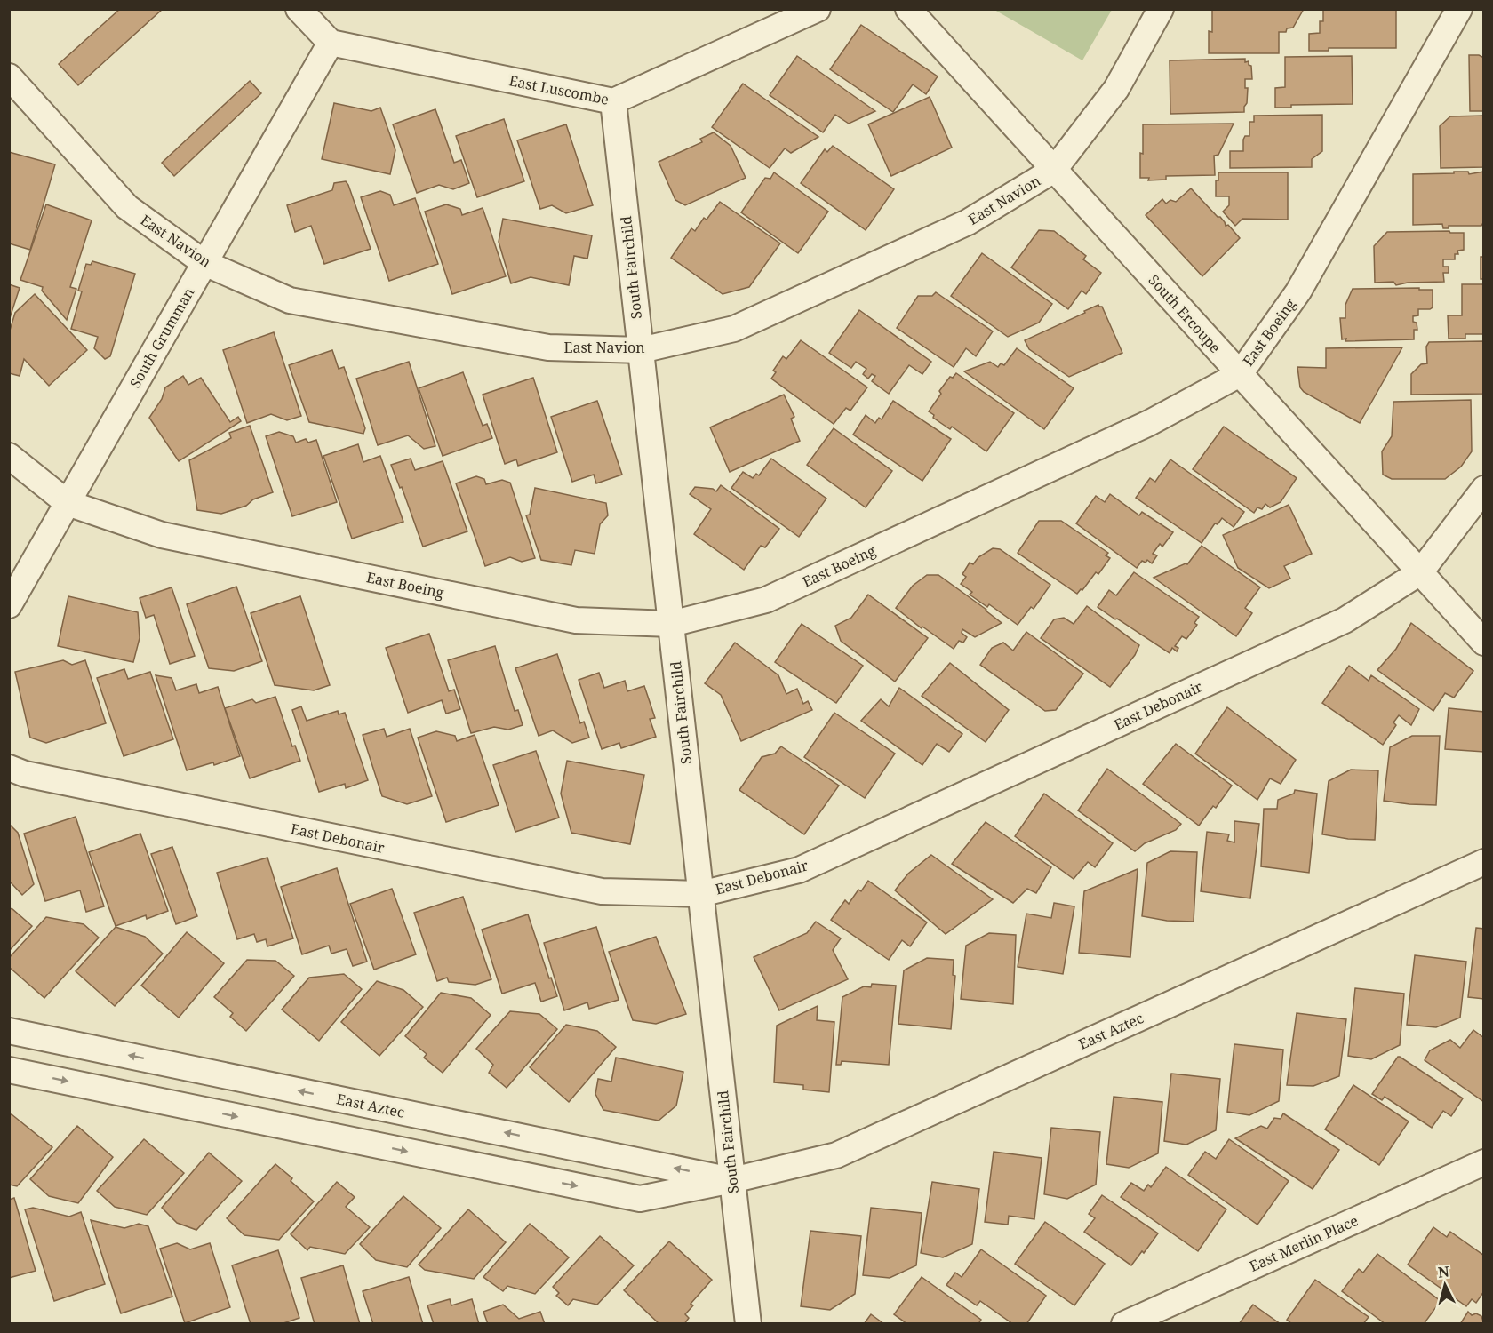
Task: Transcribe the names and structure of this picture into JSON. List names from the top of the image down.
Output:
{
  "streets": {
    "lane": [
      "East Luscombe",
      "East Navion",
      "South Fairchild",
      "South Ercoupe",
      "East Boeing",
      "South Grumman",
      "East Debonair",
      "East Aztec",
      "East Merlin Place"
    ]
  },
  "crossings": [
    ["East Luscombe", "South Fairchild"],
    ["East Luscombe", "South Grumman"],
    ["East Navion", "South Fairchild"],
    ["East Navion", "South Ercoupe"],
    ["East Navion", "South Grumman"],
    ["South Fairchild", "East Boeing"],
    ["South Fairchild", "East Debonair"],
    ["South Fairchild", "East Aztec"],
    ["South Ercoupe", "East Boeing"],
    ["South Ercoupe", "East Debonair"],
    ["East Boeing", "South Grumman"]
  ],
  "north": "top"
}
